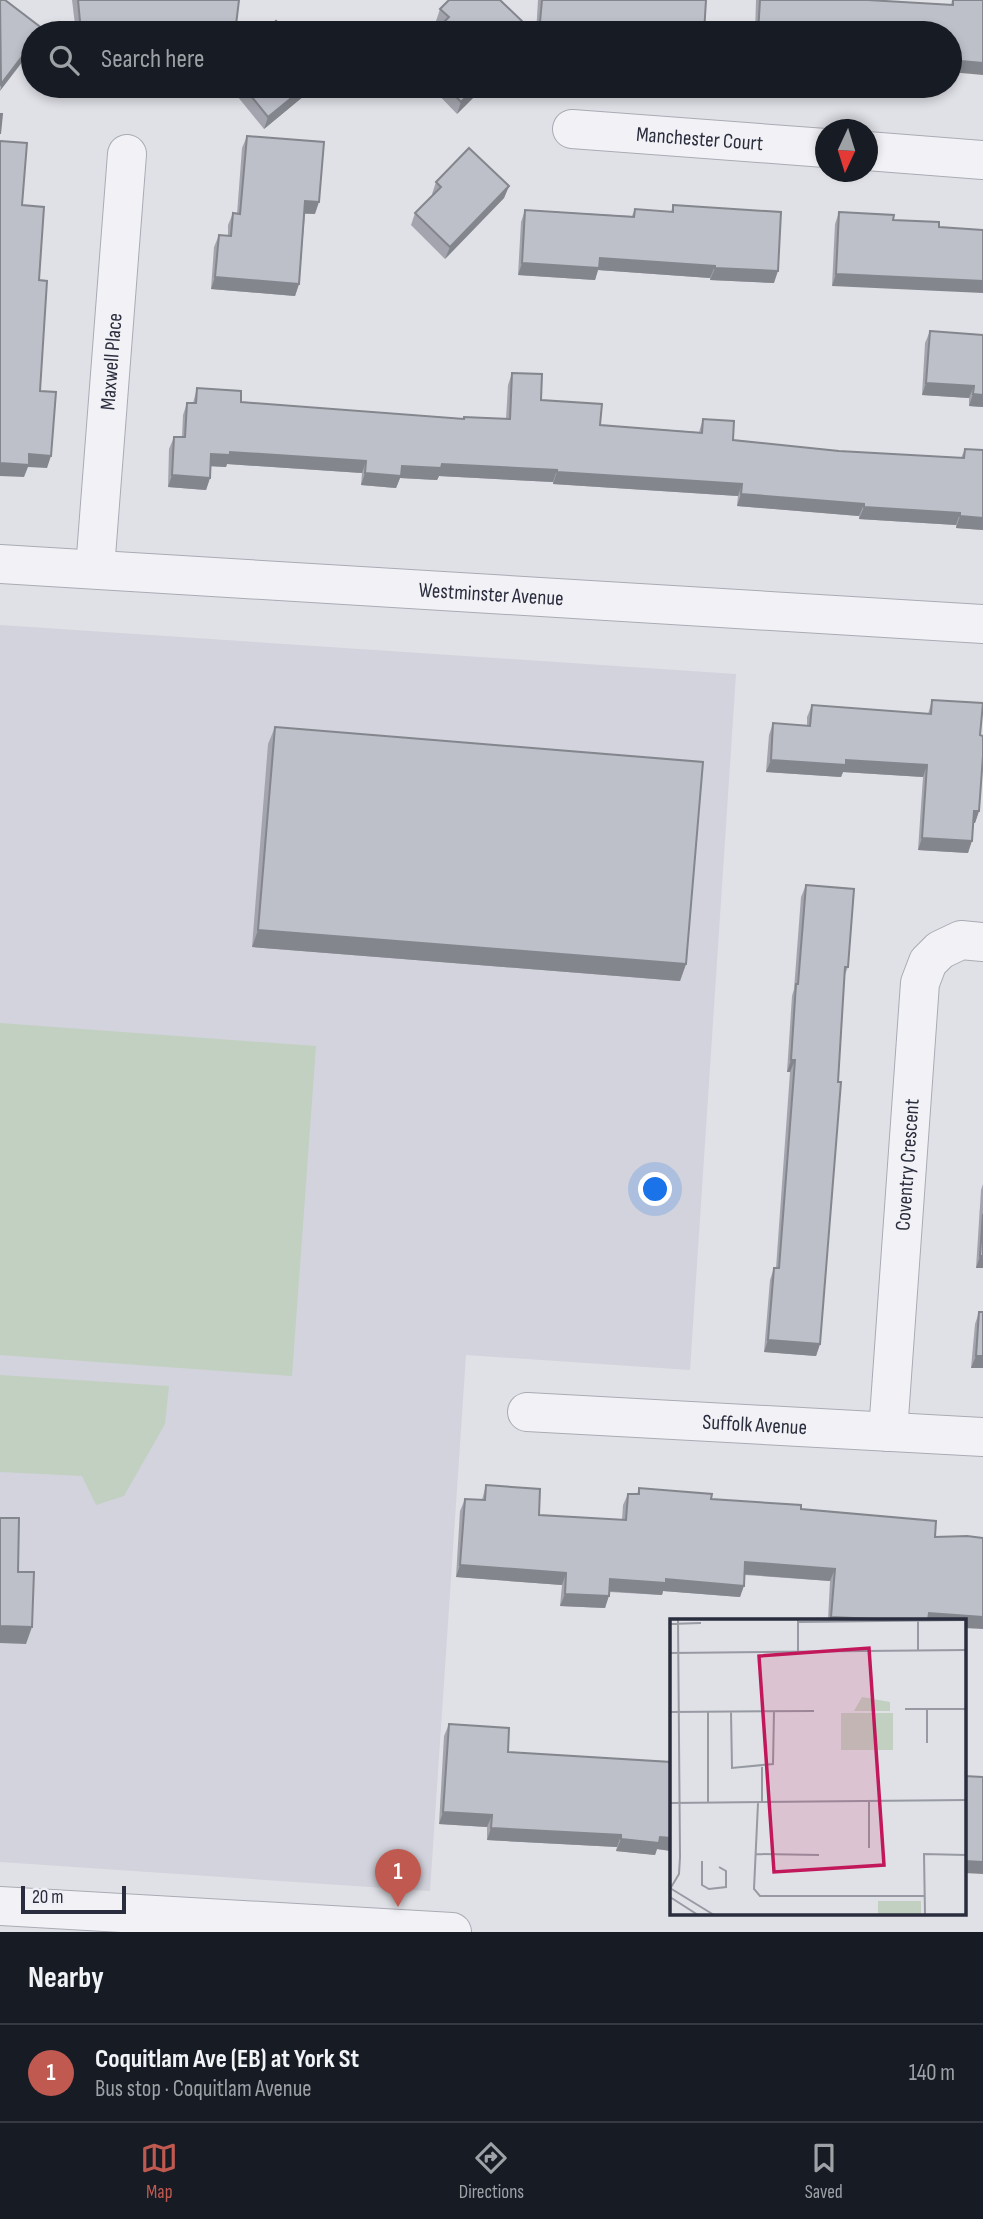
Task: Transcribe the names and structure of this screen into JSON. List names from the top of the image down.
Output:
{
  "streets": {
    "street": [
      "Manchester Court",
      "Maxwell Place",
      "Westminster Avenue",
      "Coventry Crescent",
      "Suffolk Avenue"
    ]
  },
  "crossings": [
    ["Maxwell Place", "Westminster Avenue"],
    ["Coventry Crescent", "Suffolk Avenue"]
  ],
  "scale_bar": "20 m",
  "north": "bottom",
  "page": {
    "search": "Search here",
    "pins": "1",
    "scale": "20 m",
    "heading": "Nearby",
    "list": [
      {
        "mark": "1",
        "name": "Coquitlam Ave (EB) at York St",
        "note": "Bus stop · Coquitlam Avenue",
        "value": "140 m"
      }
    ],
    "nav": ["Map", "Directions", "Saved"]
  }
}
